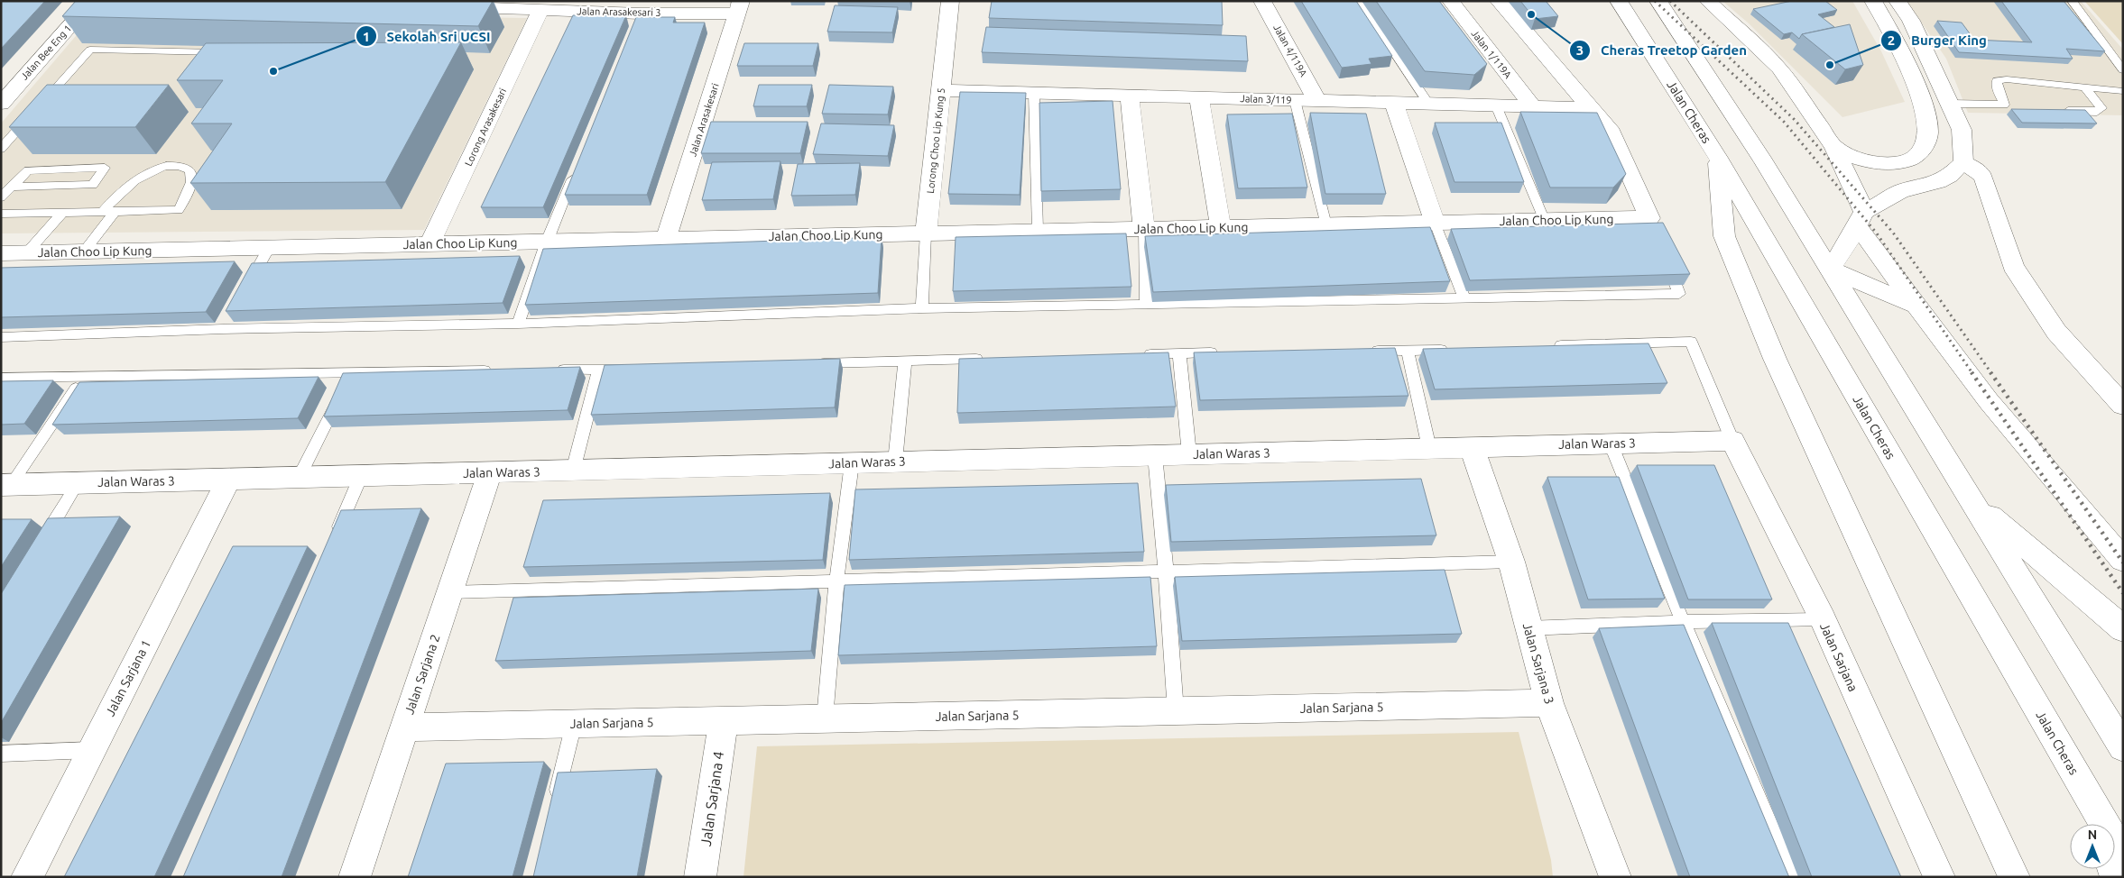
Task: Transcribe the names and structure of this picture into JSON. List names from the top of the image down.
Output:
{
  "streets": {
    "main road": [
      "Jalan Arasakesari 3",
      "Jalan 4/119A",
      "Jalan Bee Eng 1",
      "Jalan 1/119A",
      "Jalan 3/119",
      "Jalan Cheras",
      "Jalan Arasakesari",
      "Lorong Arasakesari",
      "Lorong Choo Lip Kung 5",
      "Jalan Choo Lip Kung",
      "Jalan Waras 3",
      "Jalan Sarjana",
      "Jalan Sarjana 3",
      "Jalan Sarjana 2",
      "Jalan Sarjana 1",
      "Jalan Sarjana 5",
      "Jalan Sarjana 4"
    ]
  },
  "crossings": [
    ["Jalan Arasakesari 3", "Jalan Arasakesari"],
    ["Jalan Arasakesari 3", "Lorong Arasakesari"],
    ["Jalan 4/119A", "Jalan 3/119"],
    ["Jalan 1/119A", "Jalan 3/119"],
    ["Jalan 3/119", "Lorong Choo Lip Kung 5"],
    ["Jalan 3/119", "Jalan Choo Lip Kung"],
    ["Jalan Arasakesari", "Jalan Choo Lip Kung"],
    ["Lorong Arasakesari", "Jalan Choo Lip Kung"],
    ["Lorong Choo Lip Kung 5", "Jalan Choo Lip Kung"],
    ["Jalan Waras 3", "Jalan Sarjana"],
    ["Jalan Waras 3", "Jalan Sarjana 3"],
    ["Jalan Waras 3", "Jalan Sarjana 2"],
    ["Jalan Waras 3", "Jalan Sarjana 1"],
    ["Jalan Sarjana 3", "Jalan Sarjana 5"],
    ["Jalan Sarjana 2", "Jalan Sarjana 5"],
    ["Jalan Sarjana 5", "Jalan Sarjana 4"]
  ],
  "places": ["Cheras Treetop Garden", "Burger King", "Sekolah Sri UCSI"],
  "north": "top"
}
